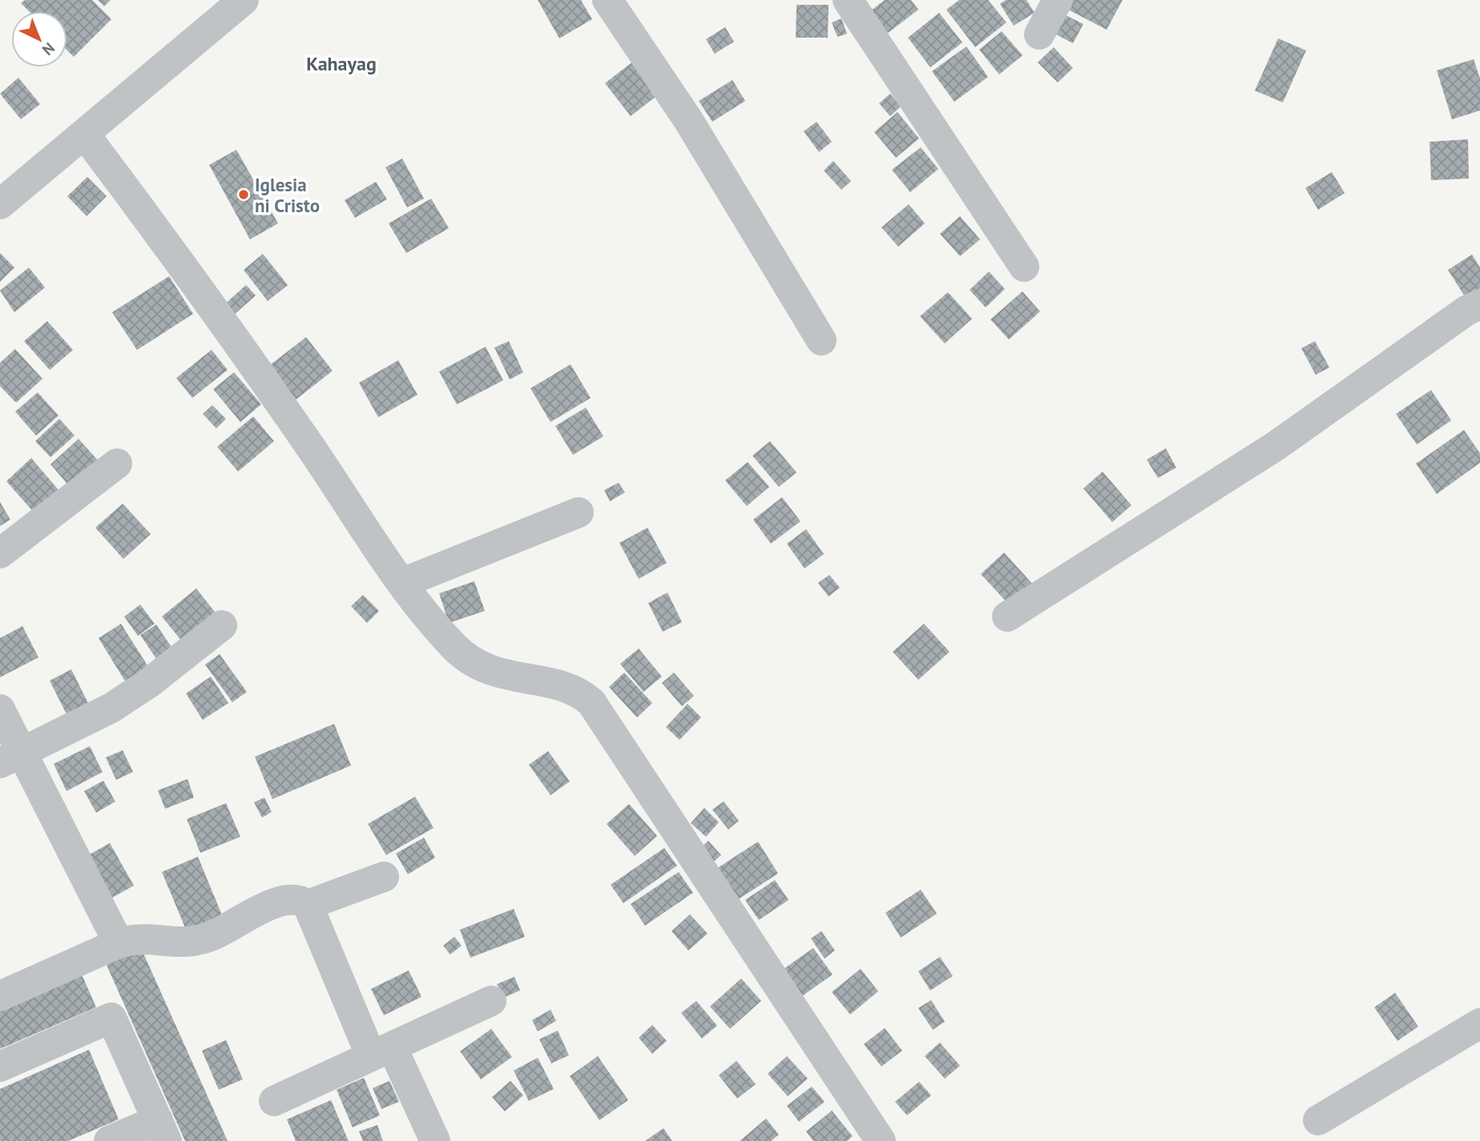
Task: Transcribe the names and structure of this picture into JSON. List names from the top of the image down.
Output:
{
  "districts": ["Kahayag"],
  "places": ["Iglesia ni Cristo"],
  "north": "bottom right"
}
